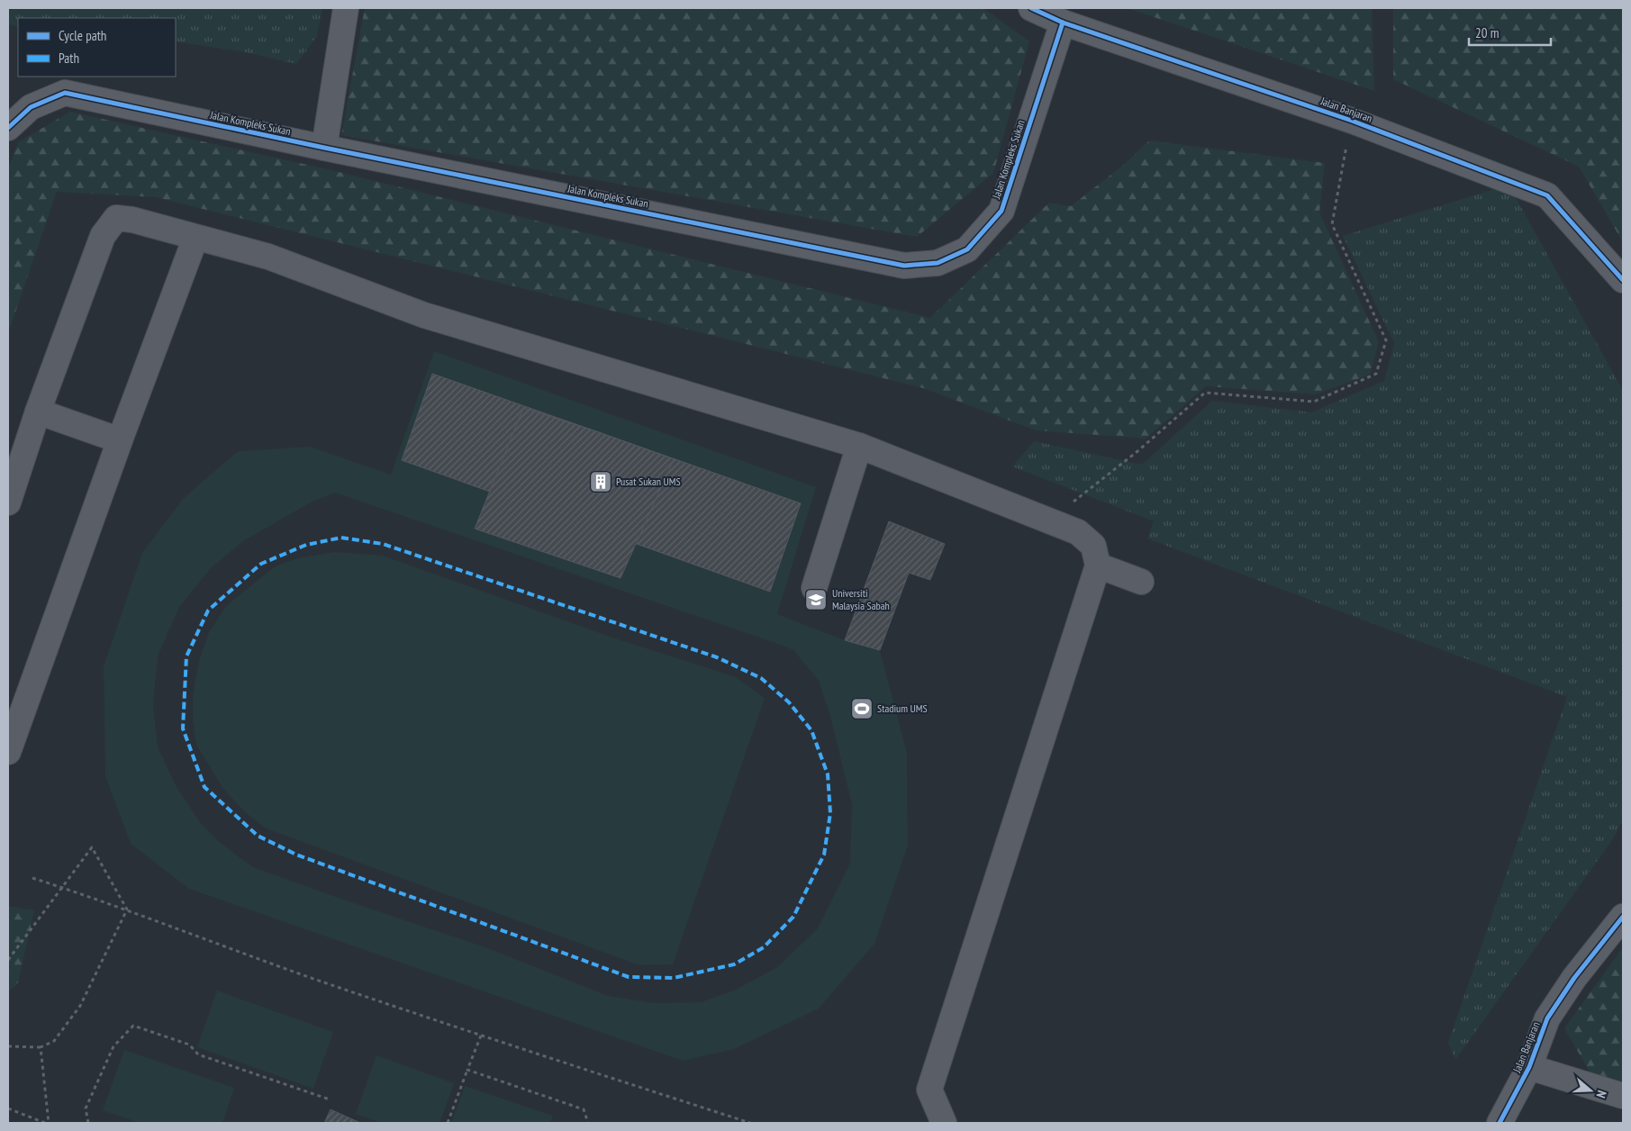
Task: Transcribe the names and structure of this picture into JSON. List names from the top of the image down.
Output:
{
  "streets": {
    "street": ["Jalan Banjaran", "Jalan Kompleks Sukan"]
  },
  "crossings": [
    ["Jalan Banjaran", "Jalan Kompleks Sukan"]
  ],
  "places": {
    "building": ["Pusat Sukan UMS"],
    "school or university": ["Universiti Malaysia Sabah"],
    "sports": ["Stadium UMS"]
  },
  "legend": ["Cycle path", "Path"],
  "scale_bar": "20 m",
  "north": "right"
}
